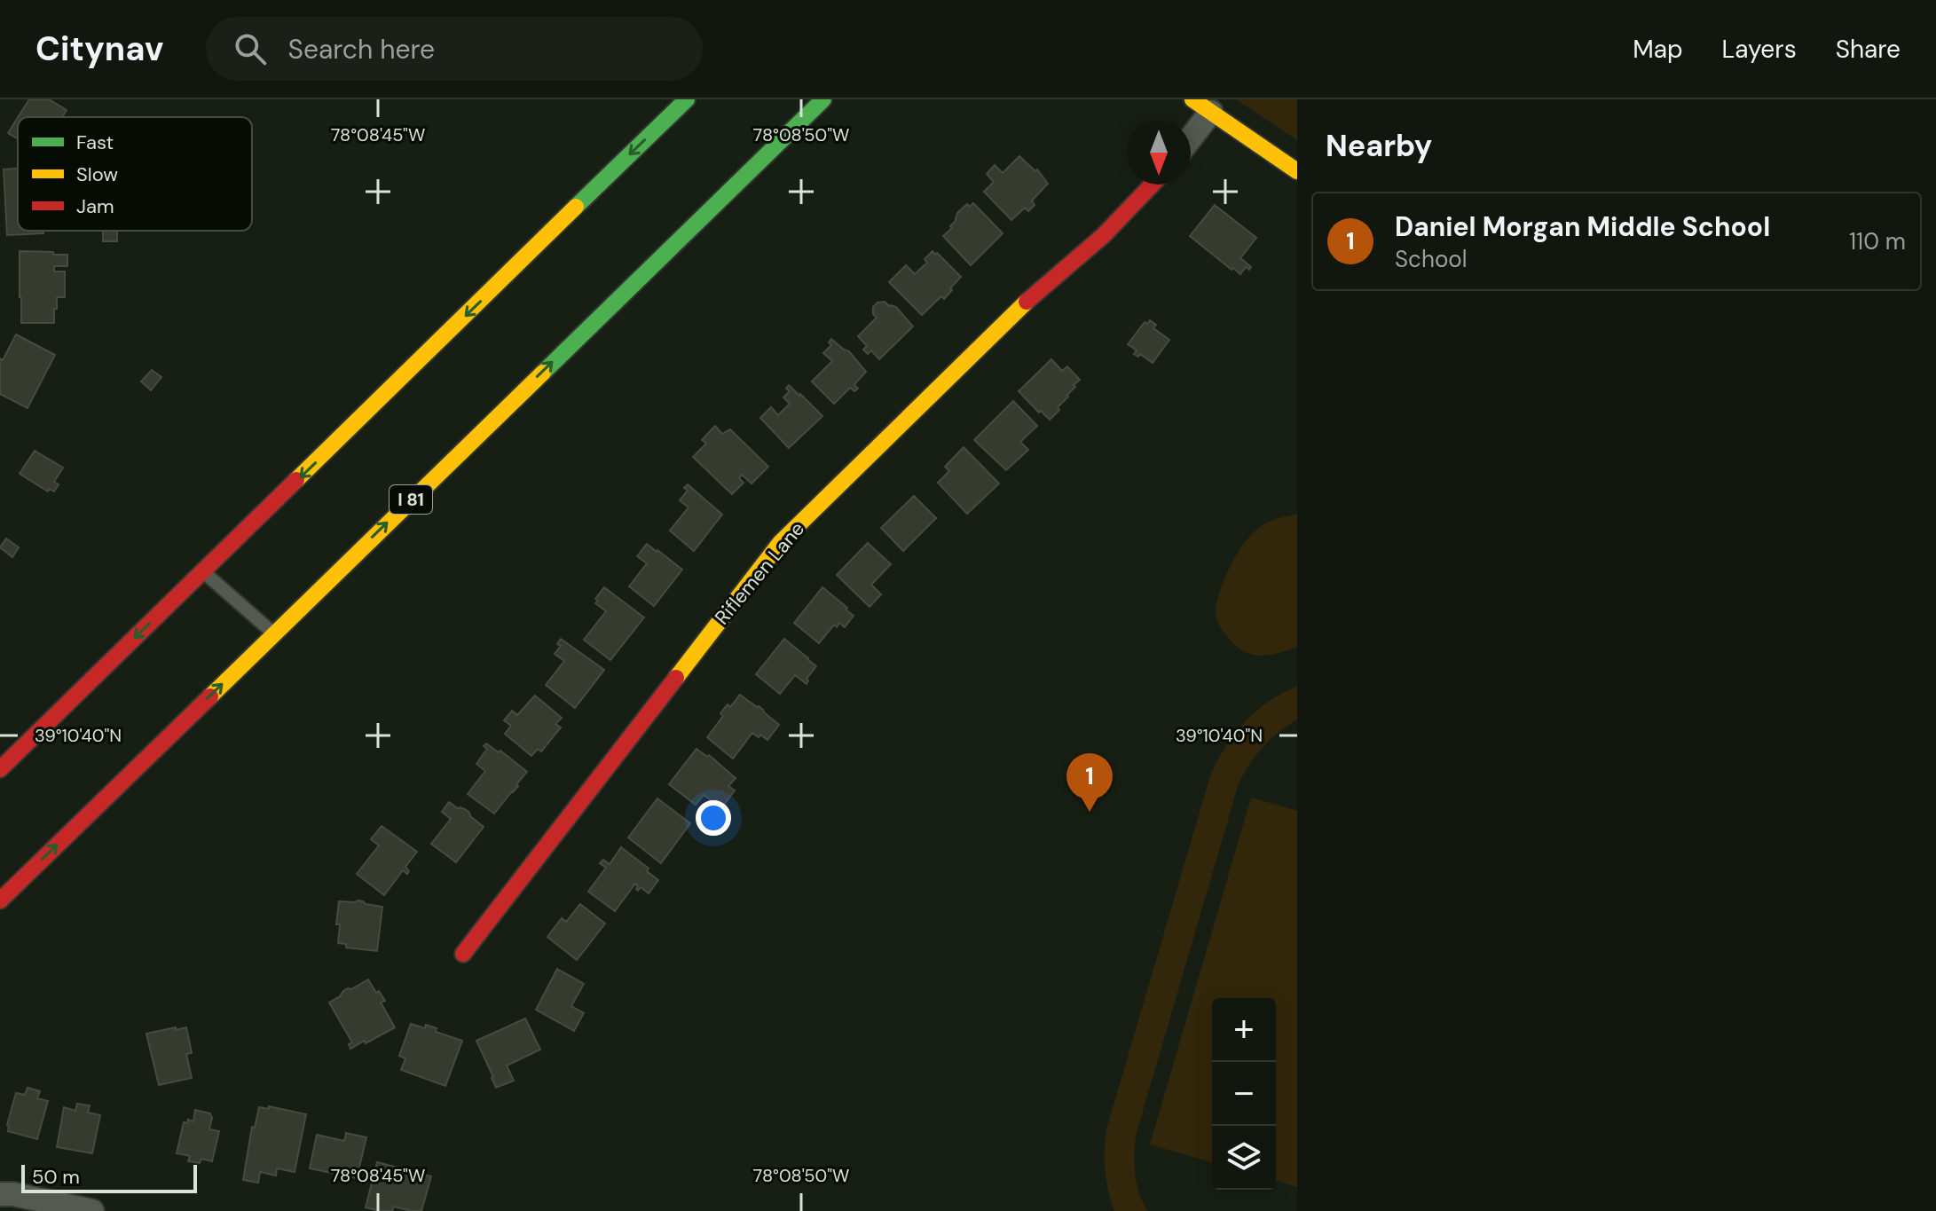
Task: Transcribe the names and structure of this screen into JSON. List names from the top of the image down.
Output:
{
  "streets": {
    "main road": ["I 81", "Riflemen Lane"]
  },
  "legend": ["Fast", "Slow", "Jam"],
  "scale_bar": "50 m",
  "north": "bottom",
  "page": {
    "header": "Citynav",
    "search": "Search here",
    "nav": ["Map", "Layers", "Share"],
    "heading": "Nearby",
    "list": [
      {
        "mark": "1",
        "name": "Daniel Morgan Middle School",
        "note": "School",
        "value": "110 m"
      }
    ],
    "pins": "1",
    "map_buttons": ["+", "−"],
    "scale": "50 m"
  },
  "coordinates": ["78°08'45\"W", "78°08'50\"W", "39°10'40\"N"]
}
